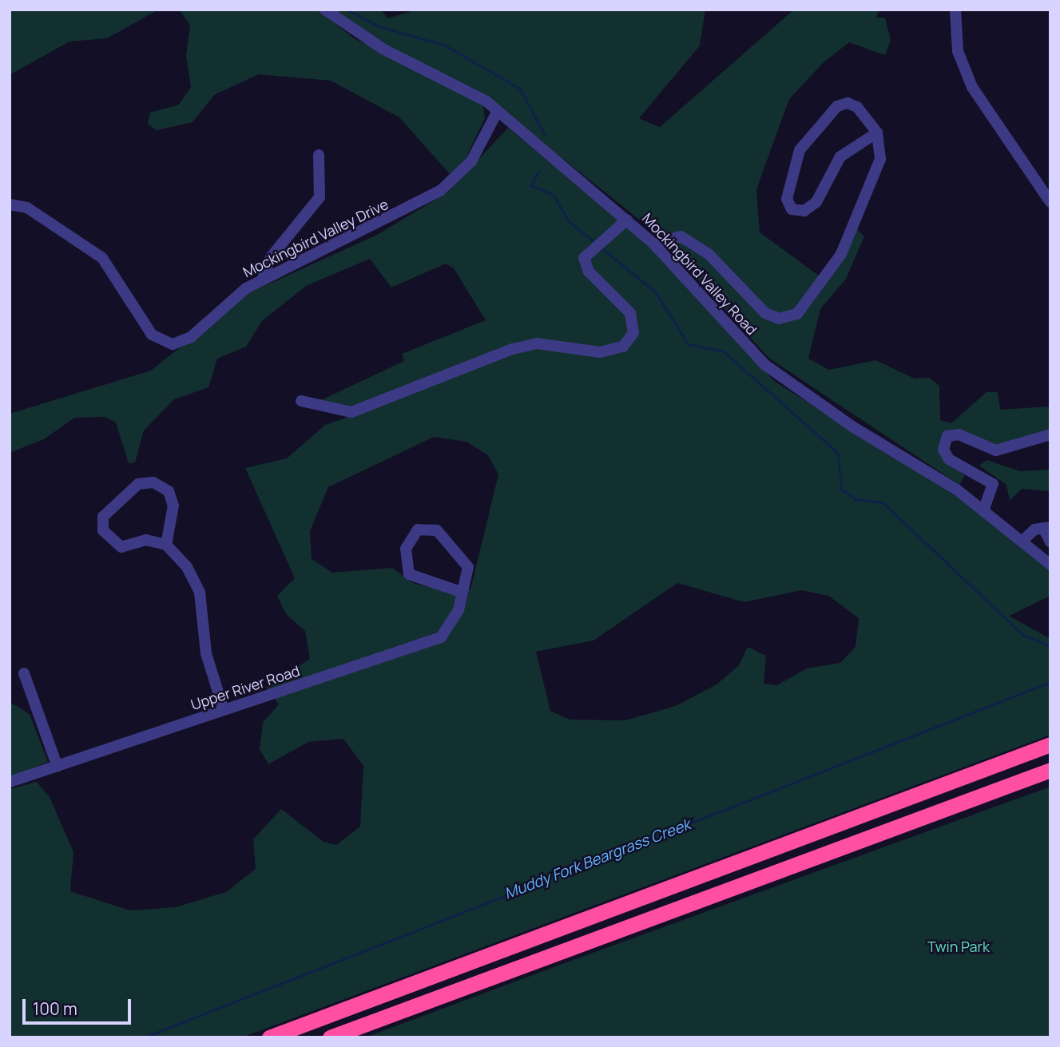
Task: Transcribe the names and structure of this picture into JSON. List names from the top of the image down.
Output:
{
  "streets": {
    "street": ["Mockingbird Valley Drive", "Mockingbird Valley Road", "Upper River Road"]
  },
  "crossings": [
    ["Mockingbird Valley Drive", "Mockingbird Valley Road"]
  ],
  "water": ["Muddy Fork Beargrass Creek"],
  "parks": ["Twin Park"],
  "scale_bar": "100 m"
}
